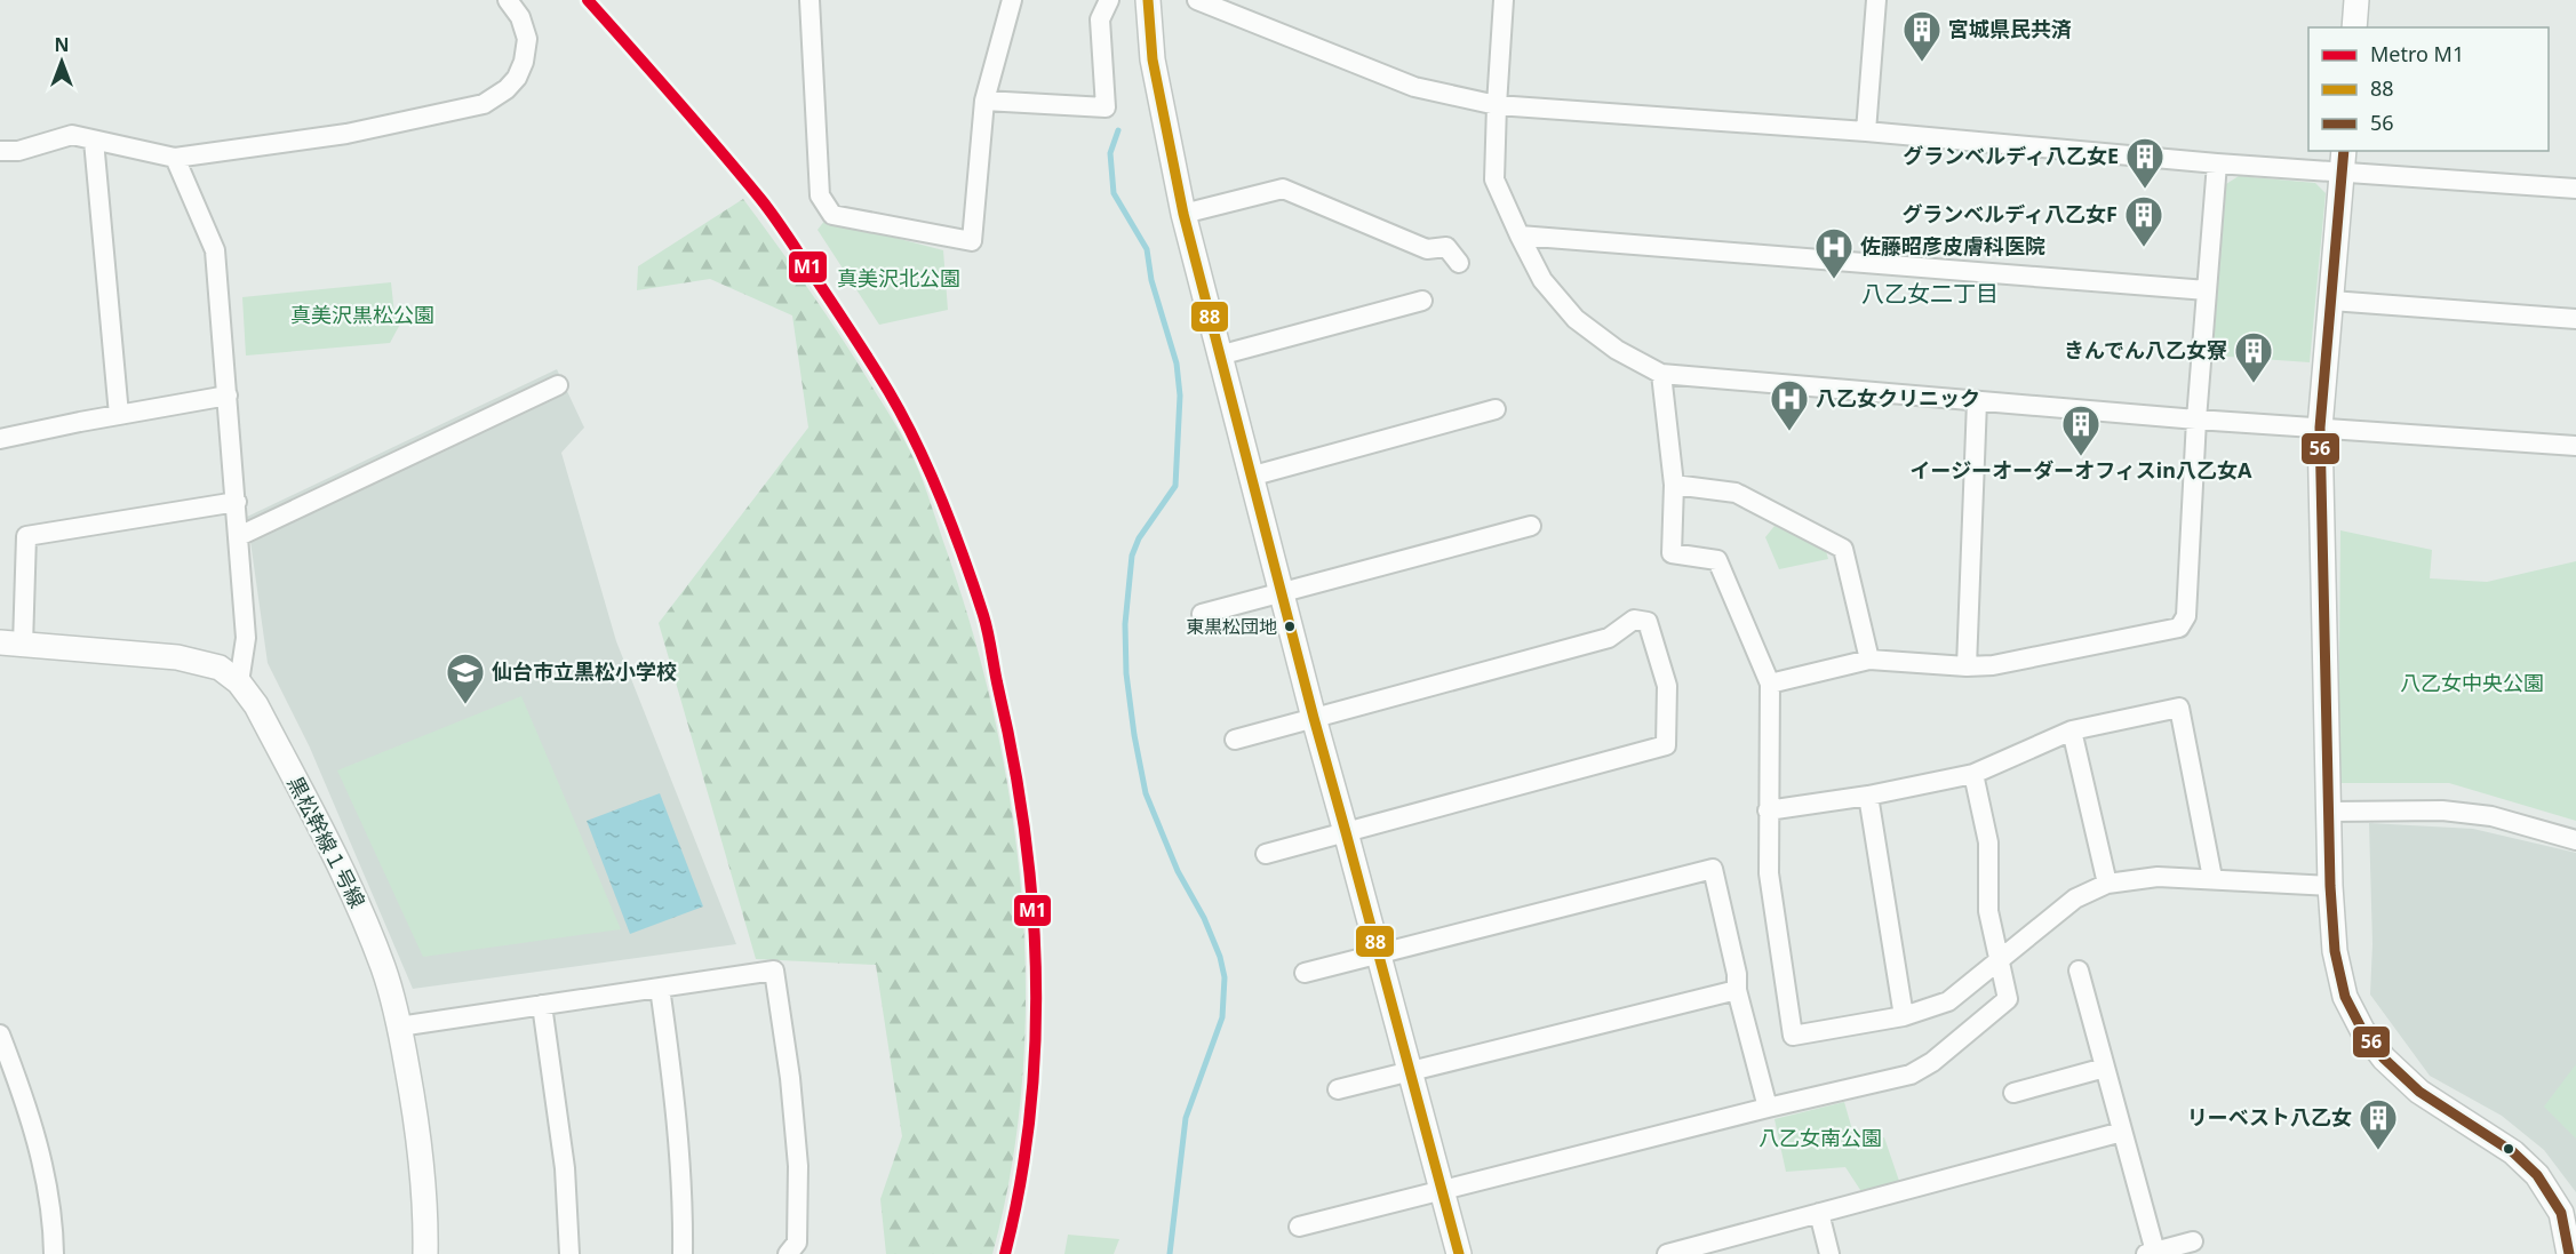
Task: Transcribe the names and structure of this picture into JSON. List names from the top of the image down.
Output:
{
  "streets": {
    "street": ["黒松幹線１号線"]
  },
  "districts": ["八乙女二丁目"],
  "parks": [
    "真美沢北公園",
    "真美沢黒松公園",
    "八乙女中央公園",
    "八乙女南公園"
  ],
  "places": {
    "building": [
      "宮城県民共済",
      "グランベルディ八乙女E",
      "グランベルディ八乙女F",
      "きんでん八乙女寮",
      "イージーオーダーオフィスin八乙女A",
      "リーベスト八乙女"
    ],
    "hospital": ["佐藤昭彦皮膚科医院", "八乙女クリニック"],
    "other": ["東黒松団地"],
    "school or university": ["仙台市立黒松小学校"]
  },
  "lines": ["metro line M1", "transit line 88", "transit line 56"],
  "legend": ["Metro M1", "88", "56"],
  "north": "top"
}
